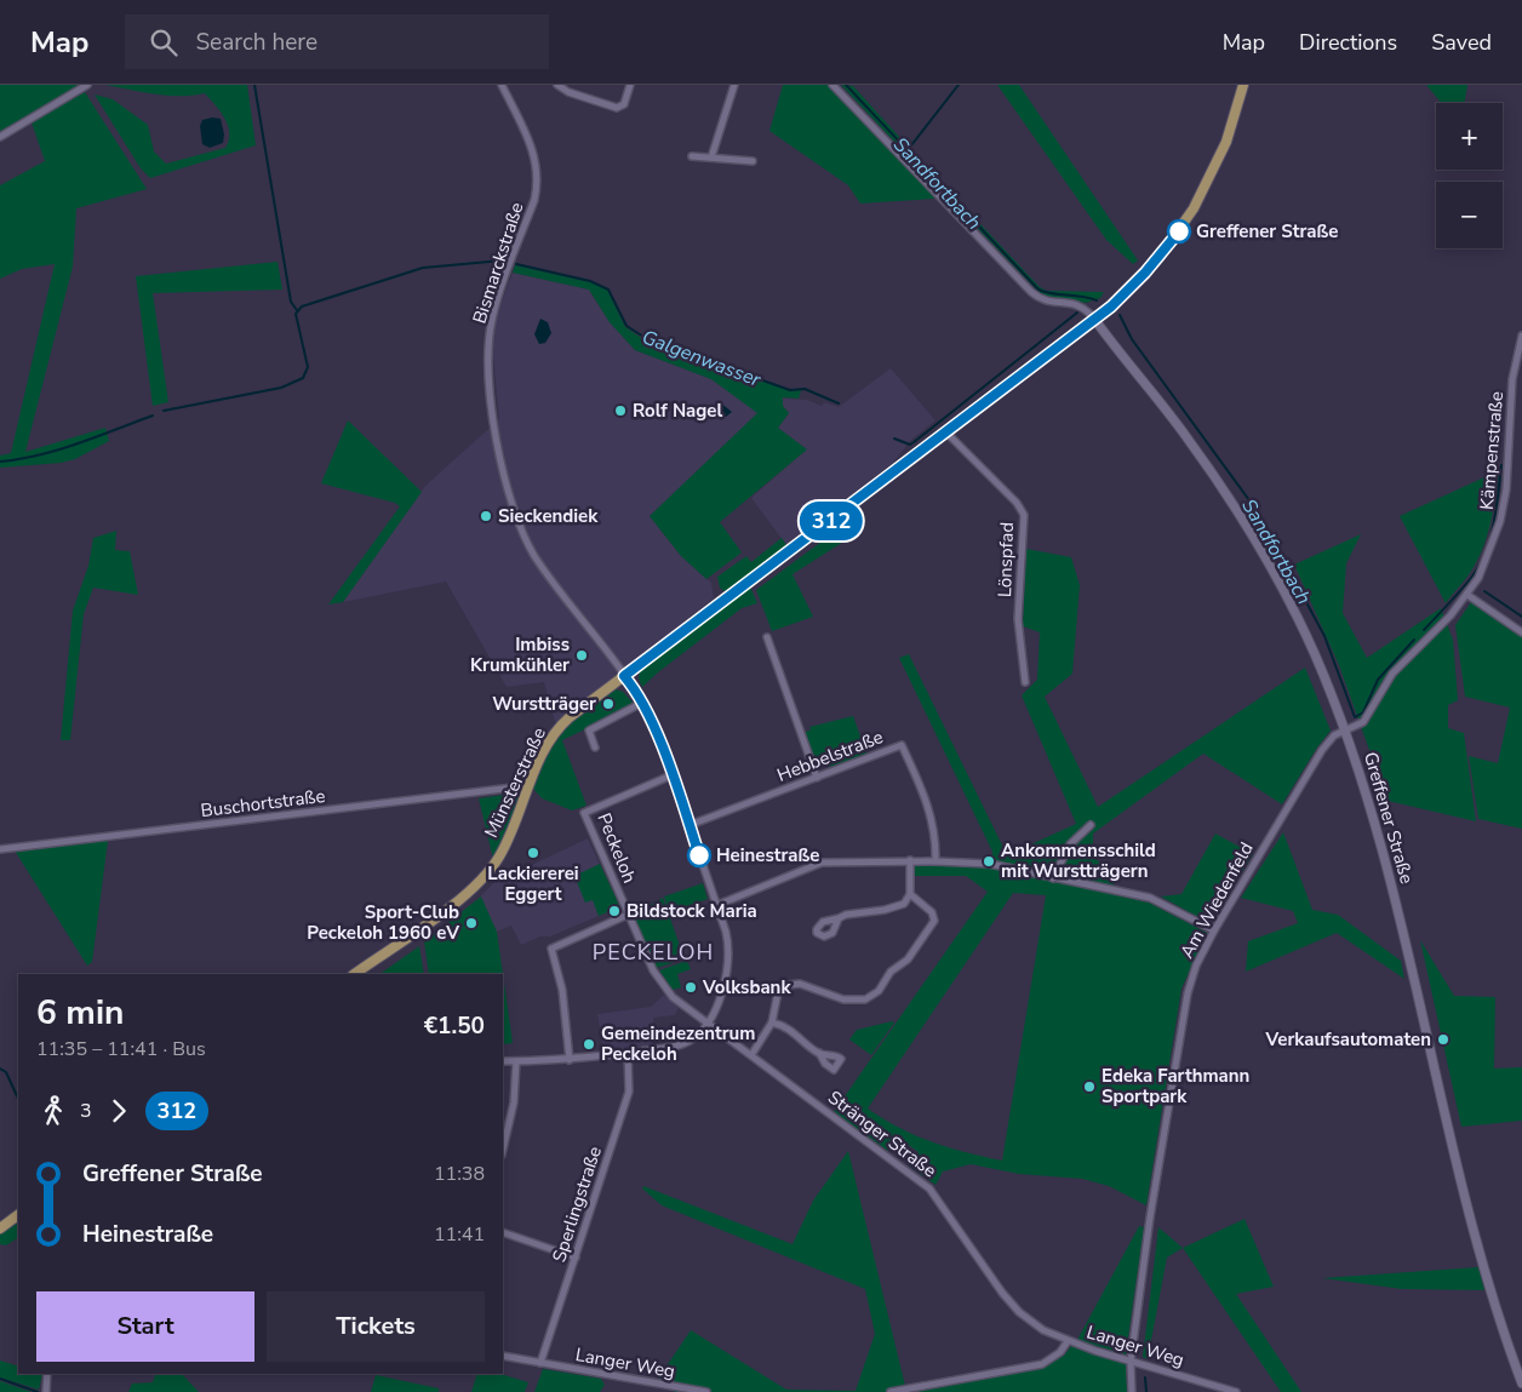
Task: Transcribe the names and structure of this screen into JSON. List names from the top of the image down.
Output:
{
  "streets": {
    "main road": ["Münsterstraße", "Greffener Straße"],
    "street": [
      "Bismarckstraße",
      "Kämpenstraße",
      "Lönspfad",
      "Hebbelstraße",
      "Buschortstraße",
      "Peckeloh",
      "Am Wiedenfeld",
      "Stränger Straße",
      "Sperlingstraße",
      "Langer Weg"
    ]
  },
  "crossings": [
    ["Bismarckstraße", "Münsterstraße"],
    ["Kämpenstraße", "Greffener Straße"],
    ["Kämpenstraße", "Am Wiedenfeld"],
    ["Lönspfad", "Münsterstraße"],
    ["Münsterstraße", "Buschortstraße"],
    ["Münsterstraße", "Greffener Straße"],
    ["Greffener Straße", "Am Wiedenfeld"],
    ["Peckeloh", "Stränger Straße"],
    ["Am Wiedenfeld", "Langer Weg"],
    ["Stränger Straße", "Langer Weg"],
    ["Sperlingstraße", "Langer Weg"]
  ],
  "districts": ["PECKELOH"],
  "water": ["Sandfortbach", "Galgenwasser"],
  "places": [
    "Greffener Straße",
    "Rolf Nagel",
    "Sieckendiek",
    "Imbiss Krumkühler",
    "Wurstträger",
    "Lackiererei Eggert",
    "Heinestraße",
    "Ankommensschild mit Wurstträgern",
    "Bildstock Maria",
    "Sport-Club Peckeloh 1960 eV",
    "Volksbank",
    "Verkaufsautomaten",
    "Gemeindezentrum Peckeloh",
    "Edeka Farthmann Sportpark"
  ],
  "lines": ["bus line 312"],
  "page": {
    "header": "Map",
    "search": "Search here",
    "nav": ["Map", "Directions", "Saved"],
    "on_map": "312",
    "map_buttons": ["+", "−"],
    "heading": ["6 min", "11:35 – 11:41 · Bus", "€1.50"],
    "legs": ["3", "312"],
    "list": [
      {
        "name": "Greffener Straße",
        "value": "11:38"
      },
      {
        "name": "Heinestraße",
        "value": "11:41"
      }
    ],
    "buttons": ["Start", "Tickets"]
  }
}
